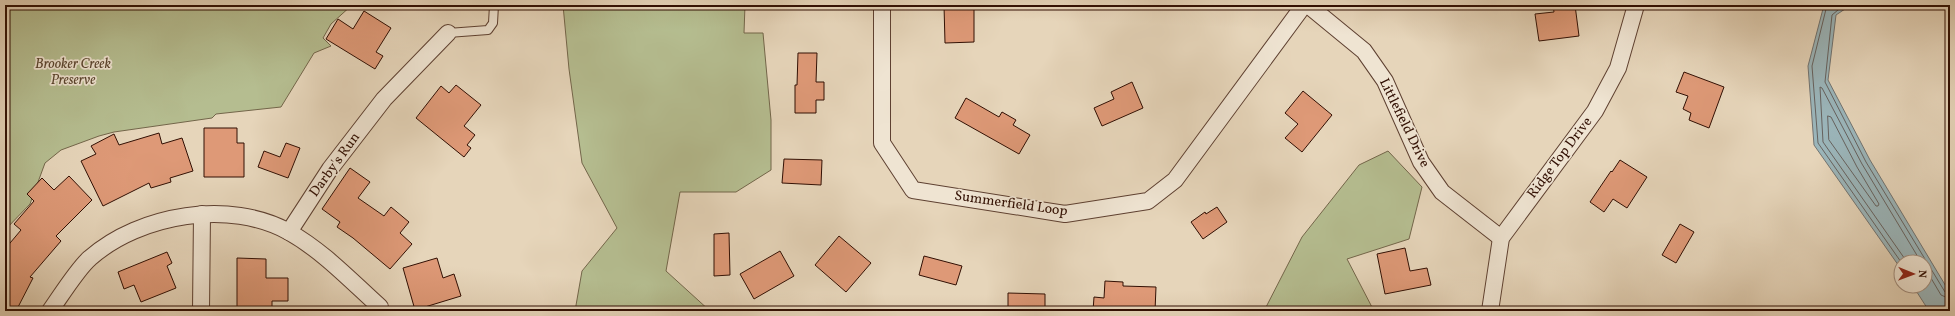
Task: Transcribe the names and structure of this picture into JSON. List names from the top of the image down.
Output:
{
  "streets": {
    "street": [
      "Littlefield Drive",
      "Ridge Top Drive",
      "Darby's Run",
      "Summerfield Loop"
    ]
  },
  "crossings": [
    ["Littlefield Drive", "Ridge Top Drive"]
  ],
  "parks": ["Brooker Creek Preserve"],
  "north": "right"
}
